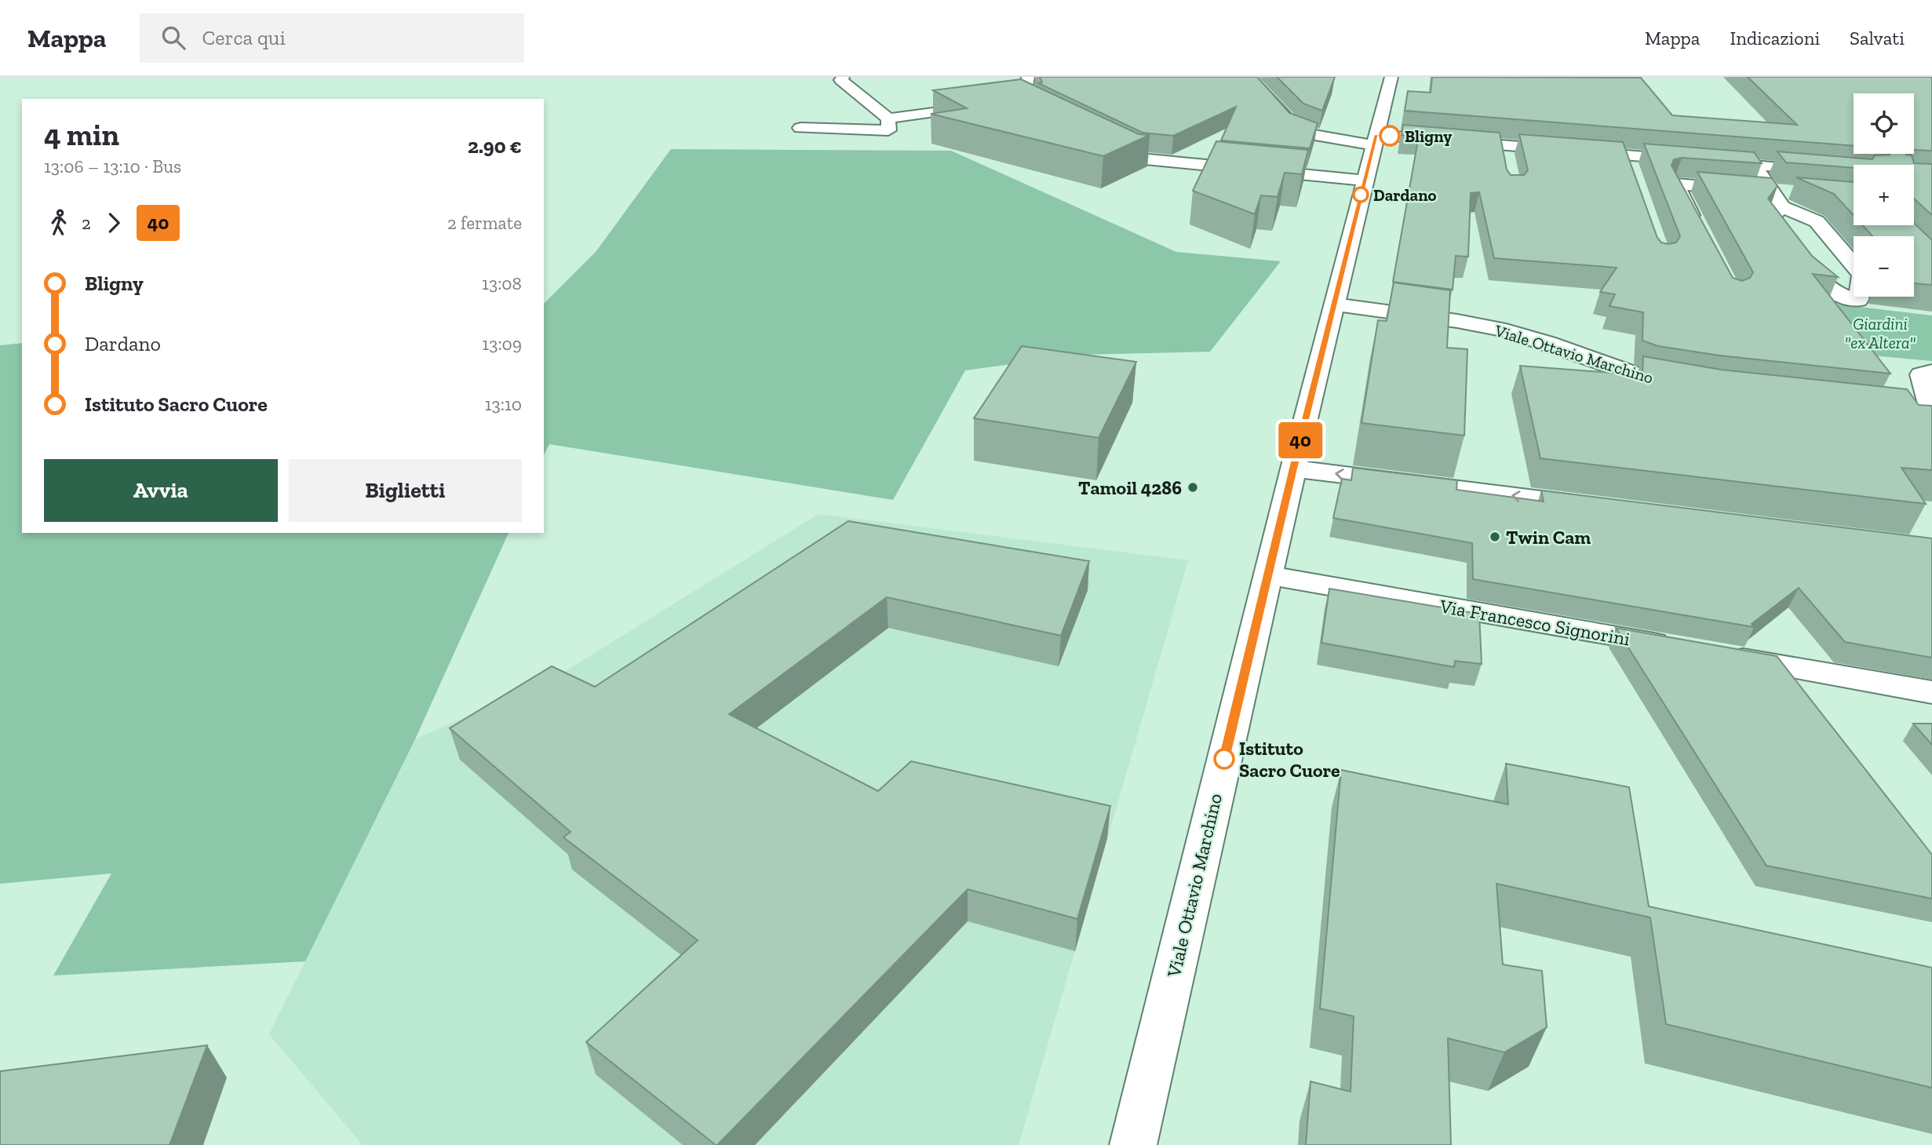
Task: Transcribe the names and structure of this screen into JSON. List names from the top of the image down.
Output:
{
  "streets": {
    "street": ["Viale Ottavio Marchino", "Via Francesco Signorini"]
  },
  "crossings": [
    ["Viale Ottavio Marchino", "Via Francesco Signorini"]
  ],
  "parks": ["Giardini \"ex Altera\""],
  "places": [
    "Bligny",
    "Dardano",
    "Tamoil 4286",
    "Twin Cam",
    "Istituto Sacro Cuore"
  ],
  "lines": ["bus line 40"],
  "page": {
    "header": "Mappa",
    "search": "Cerca qui",
    "nav": ["Mappa", "Indicazioni", "Salvati"],
    "on_map": "40",
    "map_buttons": ["+", "−"],
    "heading": ["4 min", "13:06 – 13:10 · Bus", "2.90 €"],
    "legs": ["2", "40", "2 fermate"],
    "list": [
      {
        "name": "Bligny",
        "value": "13:08"
      },
      {
        "name": "Dardano",
        "value": "13:09"
      },
      {
        "name": "Istituto Sacro Cuore",
        "value": "13:10"
      }
    ],
    "buttons": ["Avvia", "Biglietti"]
  }
}
